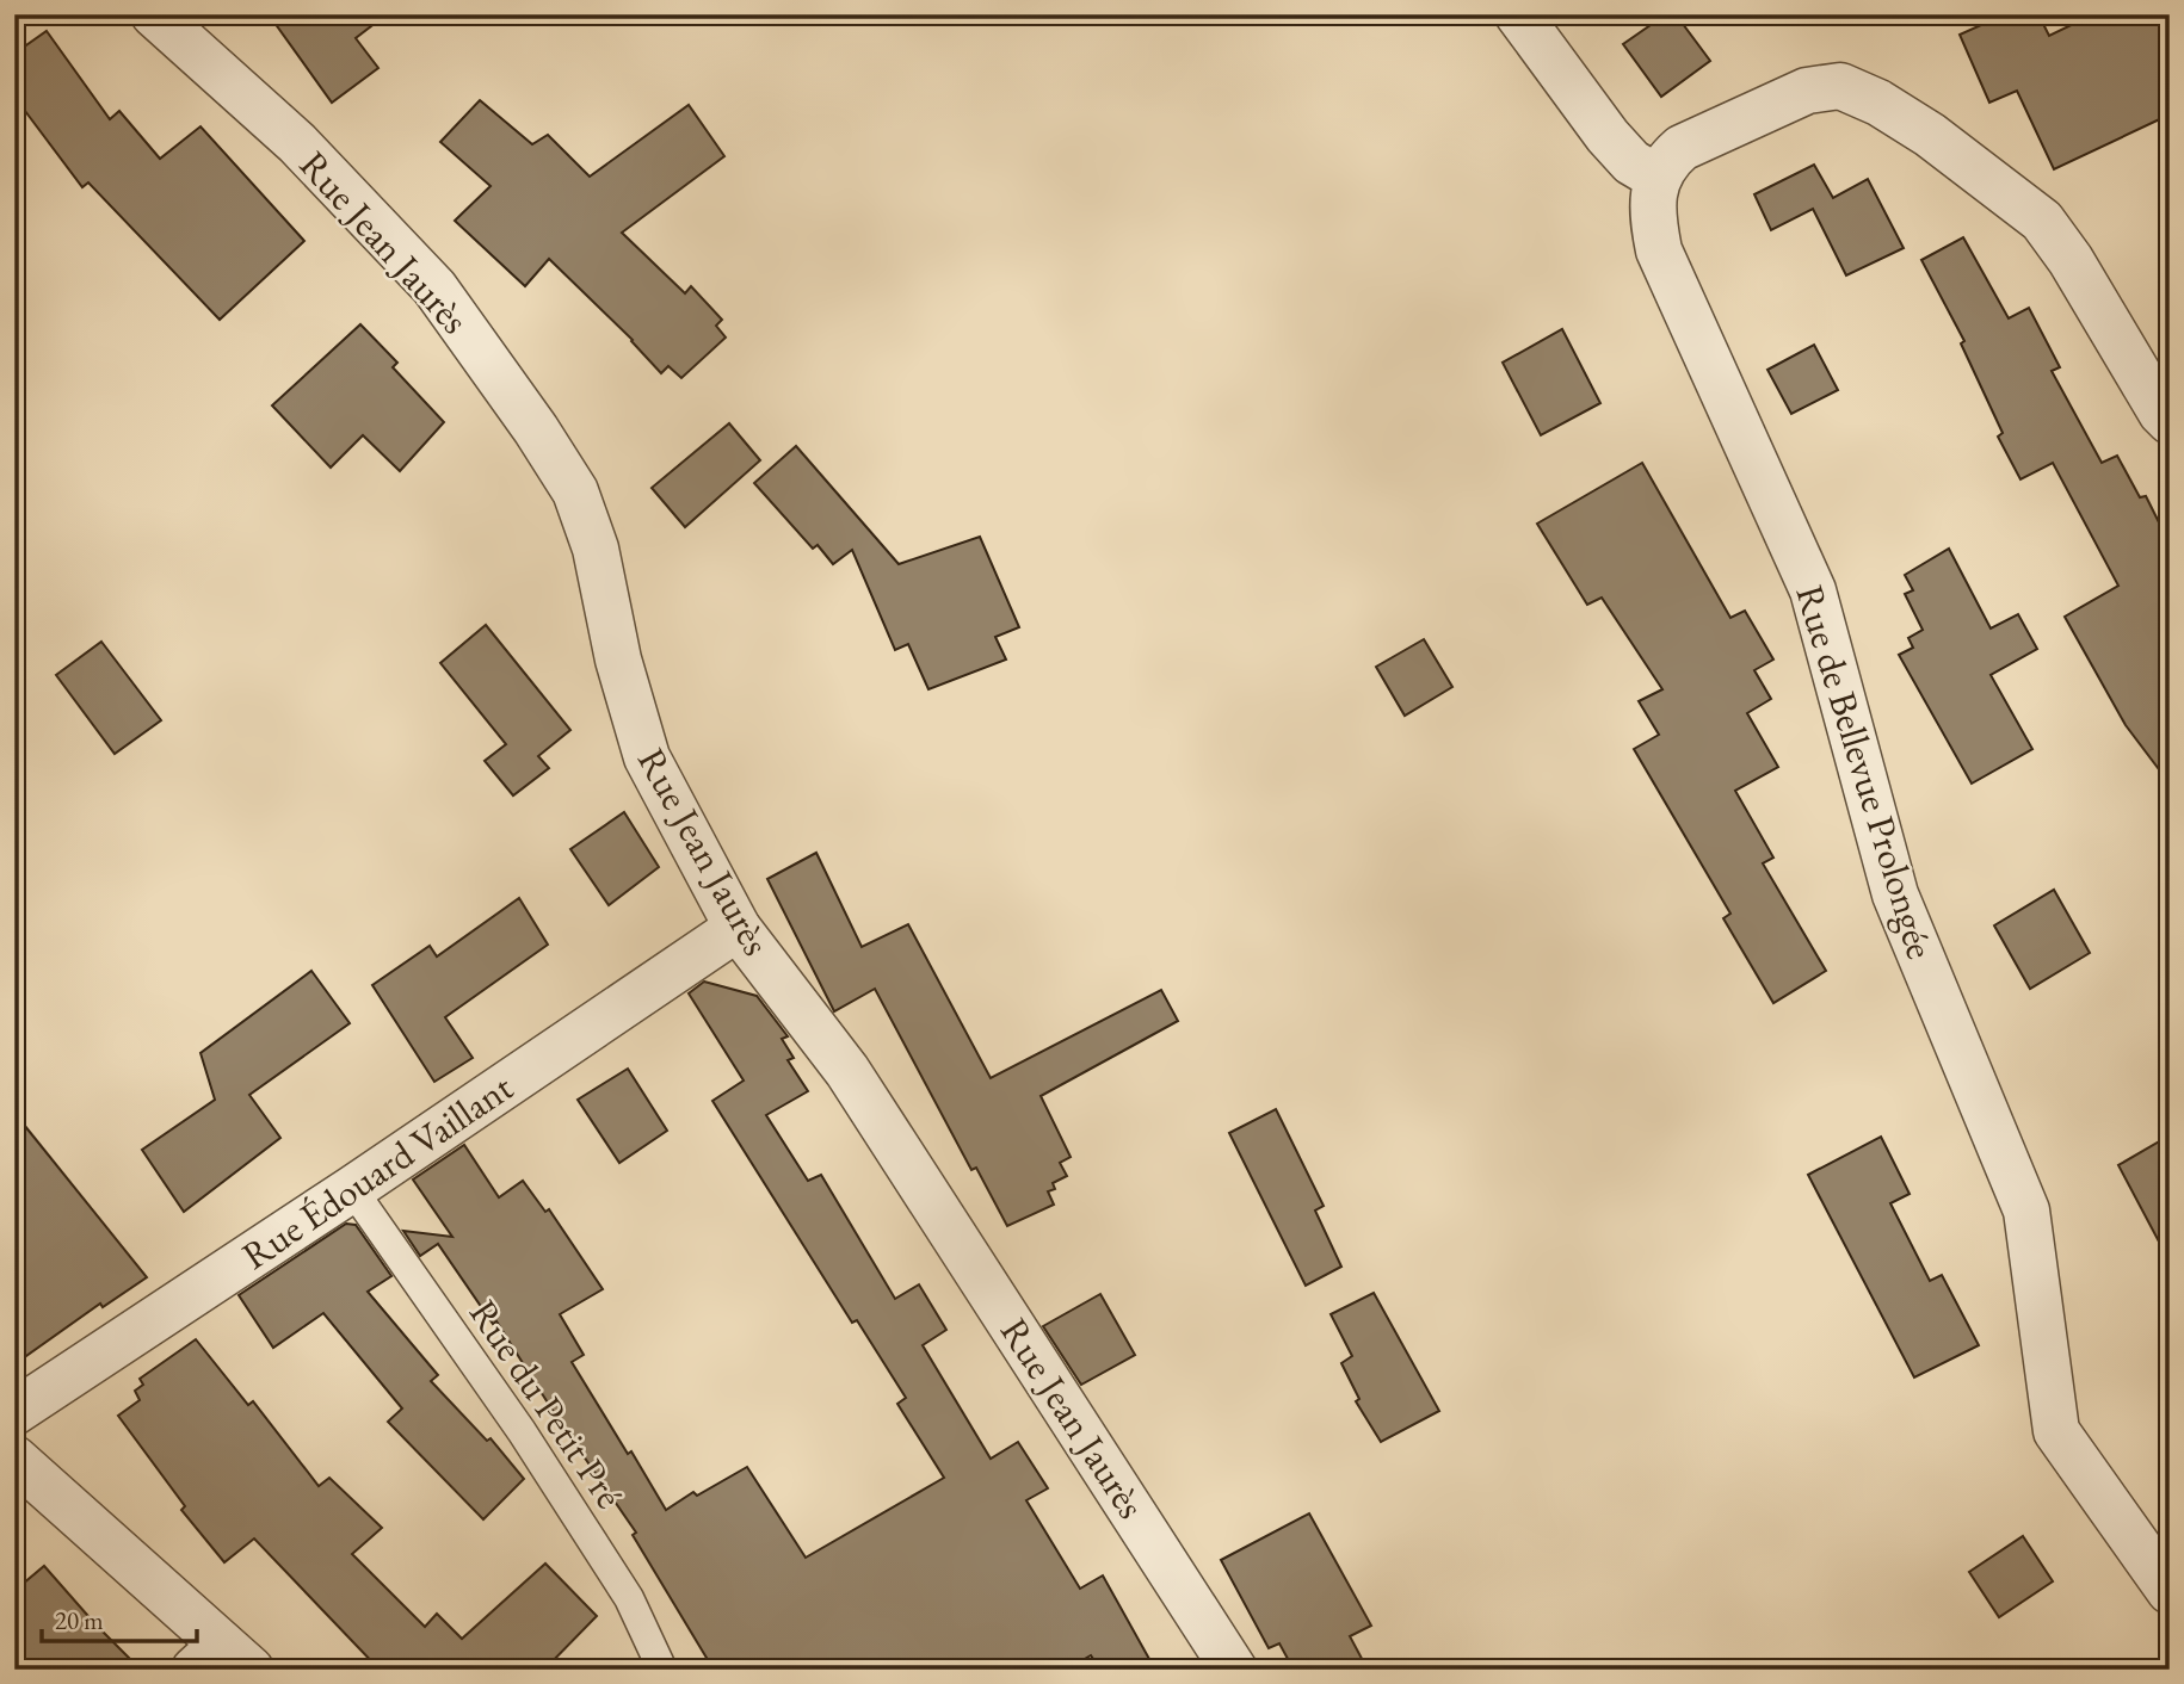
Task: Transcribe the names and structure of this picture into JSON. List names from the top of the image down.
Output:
{
  "streets": {
    "street": ["Rue Jean Jaurès", "Rue de Bellevue Prolongée", "Rue Édouard Vaillant"],
    "lane": ["Rue du Petit Pré"]
  },
  "crossings": [
    ["Rue Jean Jaurès", "Rue Édouard Vaillant"],
    ["Rue Édouard Vaillant", "Rue du Petit Pré"]
  ],
  "scale_bar": "20 m"
}
